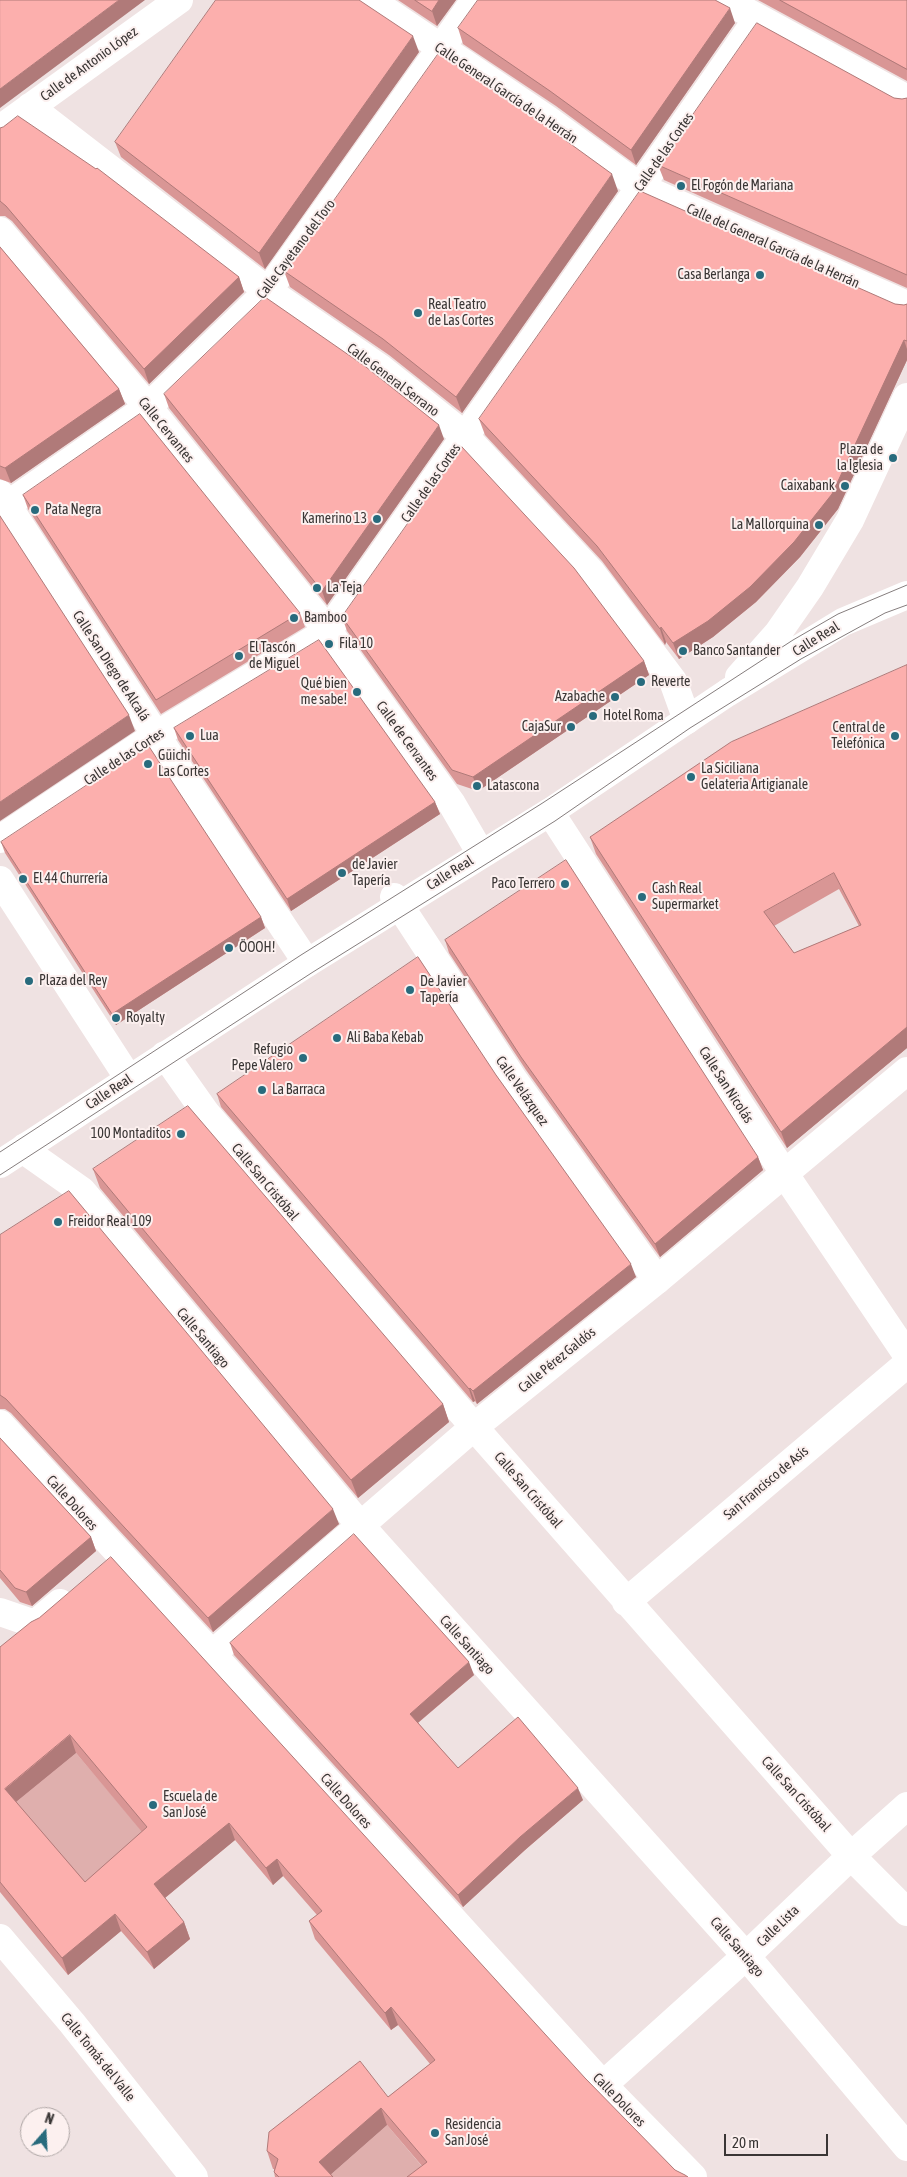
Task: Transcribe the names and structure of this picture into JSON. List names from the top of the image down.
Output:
{
  "streets": {
    "street": [
      "Calle de Antonio López",
      "Calle General García de la Herrán",
      "Calle de las Cortes",
      "Calle del General García de la Herrán",
      "Calle Cayetano del Toro",
      "Calle General Serrano",
      "Calle Cervantes",
      "Calle Real",
      "Calle San Diego de Alcalá",
      "Calle de Cervantes",
      "Calle San Nicolás",
      "Calle Velázquez",
      "Calle San Cristóbal",
      "Calle Santiago",
      "Calle Pérez Galdós",
      "San Francisco de Asís",
      "Calle Dolores",
      "Calle Lista",
      "Calle Tomás del Valle"
    ]
  },
  "crossings": [
    ["Calle de Antonio López", "Calle General Serrano"],
    ["Calle General García de la Herrán", "Calle de las Cortes"],
    ["Calle General García de la Herrán", "Calle del General García de la Herrán"],
    ["Calle General García de la Herrán", "Calle Cayetano del Toro"],
    ["Calle de las Cortes", "Calle del General García de la Herrán"],
    ["Calle de las Cortes", "Calle General Serrano"],
    ["Calle de las Cortes", "Calle Cervantes"],
    ["Calle de las Cortes", "Calle San Diego de Alcalá"],
    ["Calle de las Cortes", "Calle de Cervantes"],
    ["Calle Cayetano del Toro", "Calle General Serrano"],
    ["Calle Cayetano del Toro", "Calle Cervantes"],
    ["Calle Cayetano del Toro", "Calle San Diego de Alcalá"],
    ["Calle General Serrano", "Calle Real"],
    ["Calle Cervantes", "Calle de Cervantes"],
    ["Calle Real", "Calle San Diego de Alcalá"],
    ["Calle Real", "Calle de Cervantes"],
    ["Calle Real", "Calle San Nicolás"],
    ["Calle Real", "Calle Velázquez"],
    ["Calle Real", "Calle San Cristóbal"],
    ["Calle Real", "Calle Santiago"],
    ["Calle San Nicolás", "Calle Pérez Galdós"],
    ["Calle Velázquez", "Calle Pérez Galdós"],
    ["Calle San Cristóbal", "Calle Pérez Galdós"],
    ["Calle San Cristóbal", "San Francisco de Asís"],
    ["Calle San Cristóbal", "Calle Lista"],
    ["Calle Santiago", "Calle Pérez Galdós"],
    ["Calle Santiago", "Calle Lista"],
    ["Calle Pérez Galdós", "Calle Dolores"],
    ["Calle Dolores", "Calle Lista"]
  ],
  "places": [
    "El Fogón de Mariana",
    "Casa Berlanga",
    "Real Teatro de Las Cortes",
    "Plaza de la Iglesia",
    "Caixabank",
    "Pata Negra",
    "Kamerino 13",
    "La Mallorquina",
    "La Teja",
    "Bamboo",
    "Fila 10",
    "Banco Santander",
    "El Tascón de Miguel",
    "Reverte",
    "Qué bien me sabe!",
    "Azabache",
    "Hotel Roma",
    "CajaSur",
    "Lua",
    "Central de Telefónica",
    "Güichi Las Cortes",
    "La Siciliana Gelateria Artigianale",
    "Latascona",
    "de Javier Tapería",
    "El 44 Churrería",
    "Paco Terrero",
    "Cash Real Supermarket",
    "ÖOOH!",
    "Plaza del Rey",
    "De Javier Tapería",
    "Royalty",
    "Ali Baba Kebab",
    "Refugio Pepe Valero",
    "La Barraca",
    "100 Montaditos",
    "Freidor Real 109",
    "Escuela de San José",
    "Residencia San José"
  ],
  "scale_bar": "20 m",
  "north": "top"
}
